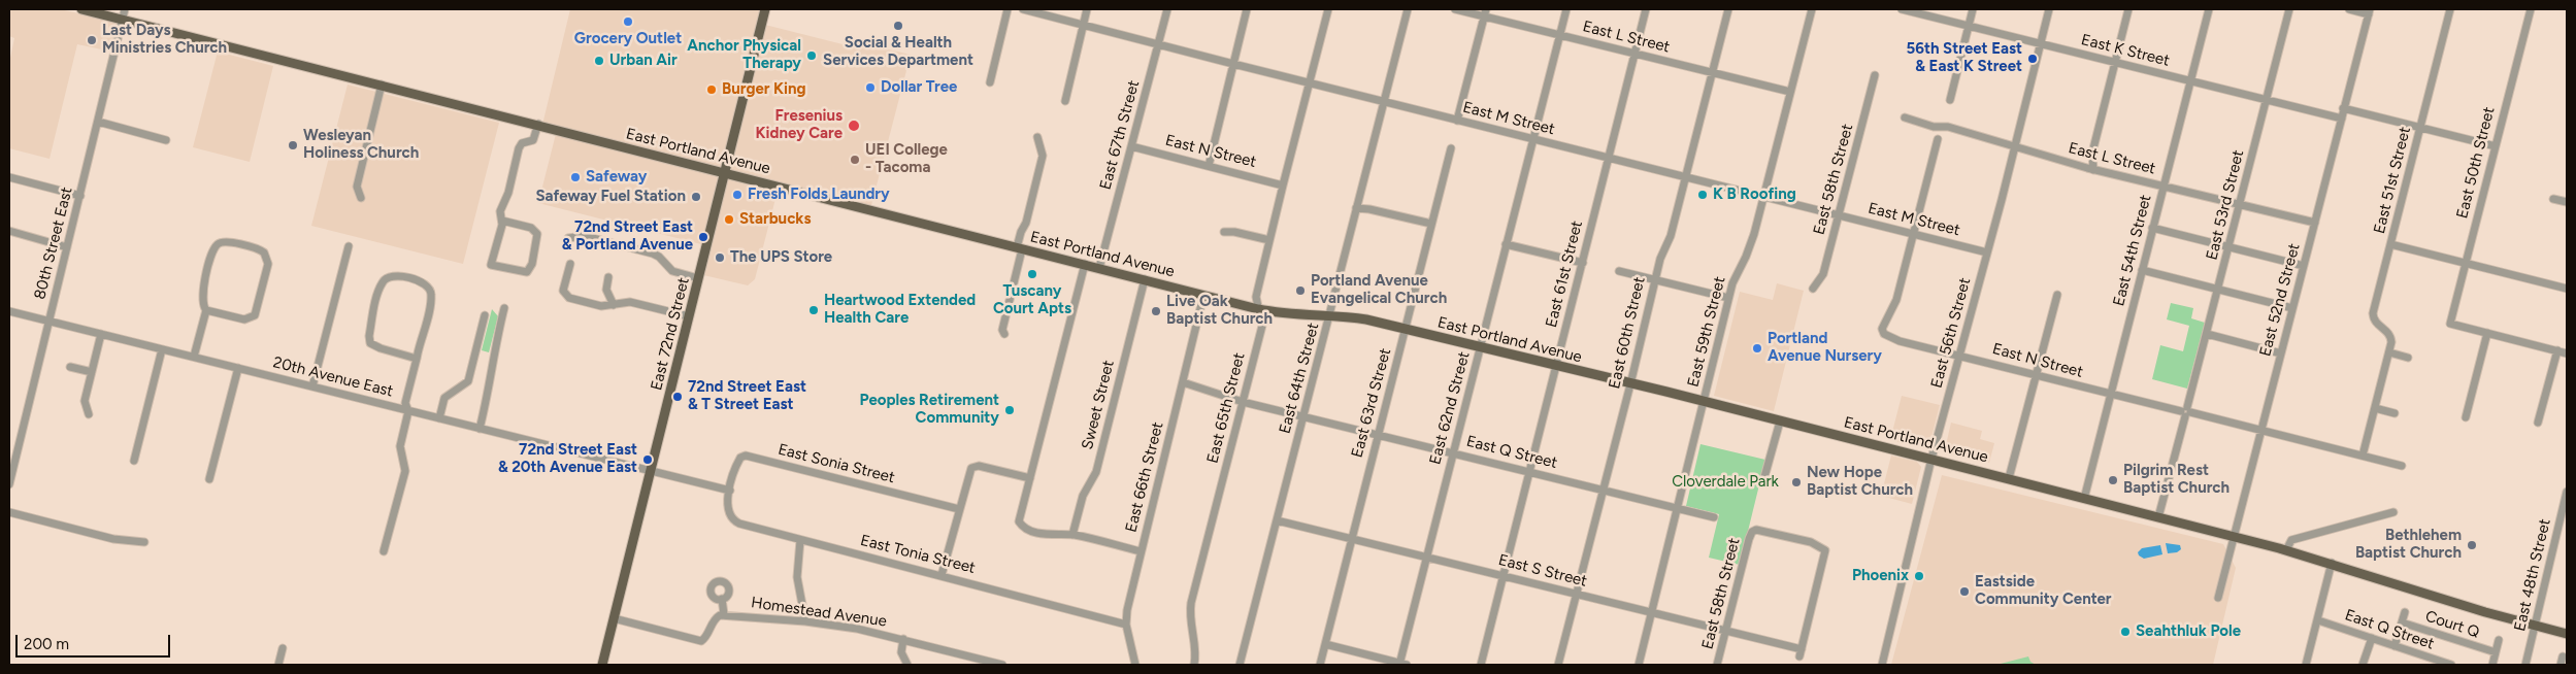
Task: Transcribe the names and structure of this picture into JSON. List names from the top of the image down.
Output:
{
  "streets": {
    "main road": ["East Portland Avenue", "East 72nd Street"],
    "street": [
      "East L Street",
      "East K Street",
      "East M Street",
      "East 67th Street",
      "East N Street",
      "East 50th Street",
      "East 58th Street",
      "East 51st Street",
      "East 53rd Street",
      "80th Street East",
      "East 54th Street",
      "East 61st Street",
      "East 52nd Street",
      "East 59th Street",
      "East 60th Street",
      "East 56th Street",
      "20th Avenue East",
      "East 64th Street",
      "East 63rd Street",
      "Sweet Street",
      "East 65th Street",
      "East 62nd Street",
      "East Q Street",
      "East Sonia Street",
      "East 66th Street",
      "East Tonia Street",
      "East S Street",
      "East 48th Street",
      "Homestead Avenue",
      "Court Q"
    ]
  },
  "crossings": [
    ["East L Street", "East 53rd Street"],
    ["East L Street", "East 54th Street"],
    ["East L Street", "East 61st Street"],
    ["East L Street", "East 52nd Street"],
    ["East L Street", "East 59th Street"],
    ["East L Street", "East 60th Street"],
    ["East L Street", "East 56th Street"],
    ["East L Street", "East 62nd Street"],
    ["East K Street", "East 53rd Street"],
    ["East K Street", "East 54th Street"],
    ["East K Street", "East 52nd Street"],
    ["East K Street", "East 56th Street"],
    ["East M Street", "East 67th Street"],
    ["East M Street", "East N Street"],
    ["East M Street", "East 58th Street"],
    ["East M Street", "East 61st Street"],
    ["East M Street", "East 59th Street"],
    ["East M Street", "East 60th Street"],
    ["East M Street", "East 56th Street"],
    ["East M Street", "East 64th Street"],
    ["East M Street", "East 65th Street"],
    ["East M Street", "East 62nd Street"],
    ["East 67th Street", "East Portland Avenue"],
    ["East 67th Street", "East N Street"],
    ["East Portland Avenue", "East 53rd Street"],
    ["East Portland Avenue", "80th Street East"],
    ["East Portland Avenue", "East 54th Street"],
    ["East Portland Avenue", "East 61st Street"],
    ["East Portland Avenue", "East 52nd Street"],
    ["East Portland Avenue", "East 59th Street"],
    ["East Portland Avenue", "East 60th Street"],
    ["East Portland Avenue", "East 56th Street"],
    ["East Portland Avenue", "East 72nd Street"],
    ["East Portland Avenue", "East 64th Street"],
    ["East Portland Avenue", "East 63rd Street"],
    ["East Portland Avenue", "Sweet Street"],
    ["East Portland Avenue", "East 65th Street"],
    ["East Portland Avenue", "East 62nd Street"],
    ["East Portland Avenue", "East 66th Street"],
    ["East Portland Avenue", "East 48th Street"],
    ["East N Street", "East 51st Street"],
    ["East N Street", "East 53rd Street"],
    ["East N Street", "East 54th Street"],
    ["East N Street", "East 52nd Street"],
    ["East N Street", "East 56th Street"],
    ["East N Street", "East 65th Street"],
    ["East 58th Street", "East S Street"],
    ["80th Street East", "20th Avenue East"],
    ["East 61st Street", "East Q Street"],
    ["East 61st Street", "East S Street"],
    ["East 59th Street", "East Q Street"],
    ["East 59th Street", "East S Street"],
    ["East 60th Street", "East Q Street"],
    ["East 60th Street", "East S Street"],
    ["East 72nd Street", "20th Avenue East"],
    ["20th Avenue East", "East Sonia Street"],
    ["20th Avenue East", "East Tonia Street"],
    ["East 64th Street", "East Q Street"],
    ["East 64th Street", "East S Street"],
    ["East 63rd Street", "East Q Street"],
    ["East 63rd Street", "East S Street"],
    ["East 65th Street", "East Q Street"],
    ["East 62nd Street", "East Q Street"],
    ["East 62nd Street", "East S Street"],
    ["East Q Street", "East 66th Street"],
    ["East Q Street", "Court Q"],
    ["East Sonia Street", "East Tonia Street"],
    ["East 66th Street", "East Tonia Street"]
  ],
  "parks": ["Cloverdale Park"],
  "places": [
    "Grocery Outlet",
    "Social & Health Services Department",
    "Last Days Ministries Church",
    "Anchor Physical Therapy",
    "56th Street East & East K Street",
    "Urban Air",
    "Dollar Tree",
    "Burger King",
    "Fresenius Kidney Care",
    "Wesleyan Holiness Church",
    "UEI College - Tacoma",
    "Safeway",
    "Fresh Folds Laundry",
    "K B Roofing",
    "Safeway Fuel Station",
    "Starbucks",
    "72nd Street East & Portland Avenue",
    "The UPS Store",
    "Tuscany Court Apts",
    "Portland Avenue Evangelical Church",
    "Heartwood Extended Health Care",
    "Live Oak Baptist Church",
    "Portland Avenue Nursery",
    "72nd Street East & T Street East",
    "Peoples Retirement Community",
    "72nd Street East & 20th Avenue East",
    "Pilgrim Rest Baptist Church",
    "New Hope Baptist Church",
    "Bethlehem Baptist Church",
    "Phoenix",
    "Eastside Community Center",
    "Seahthluk Pole"
  ],
  "scale_bar": "200 m"
}
